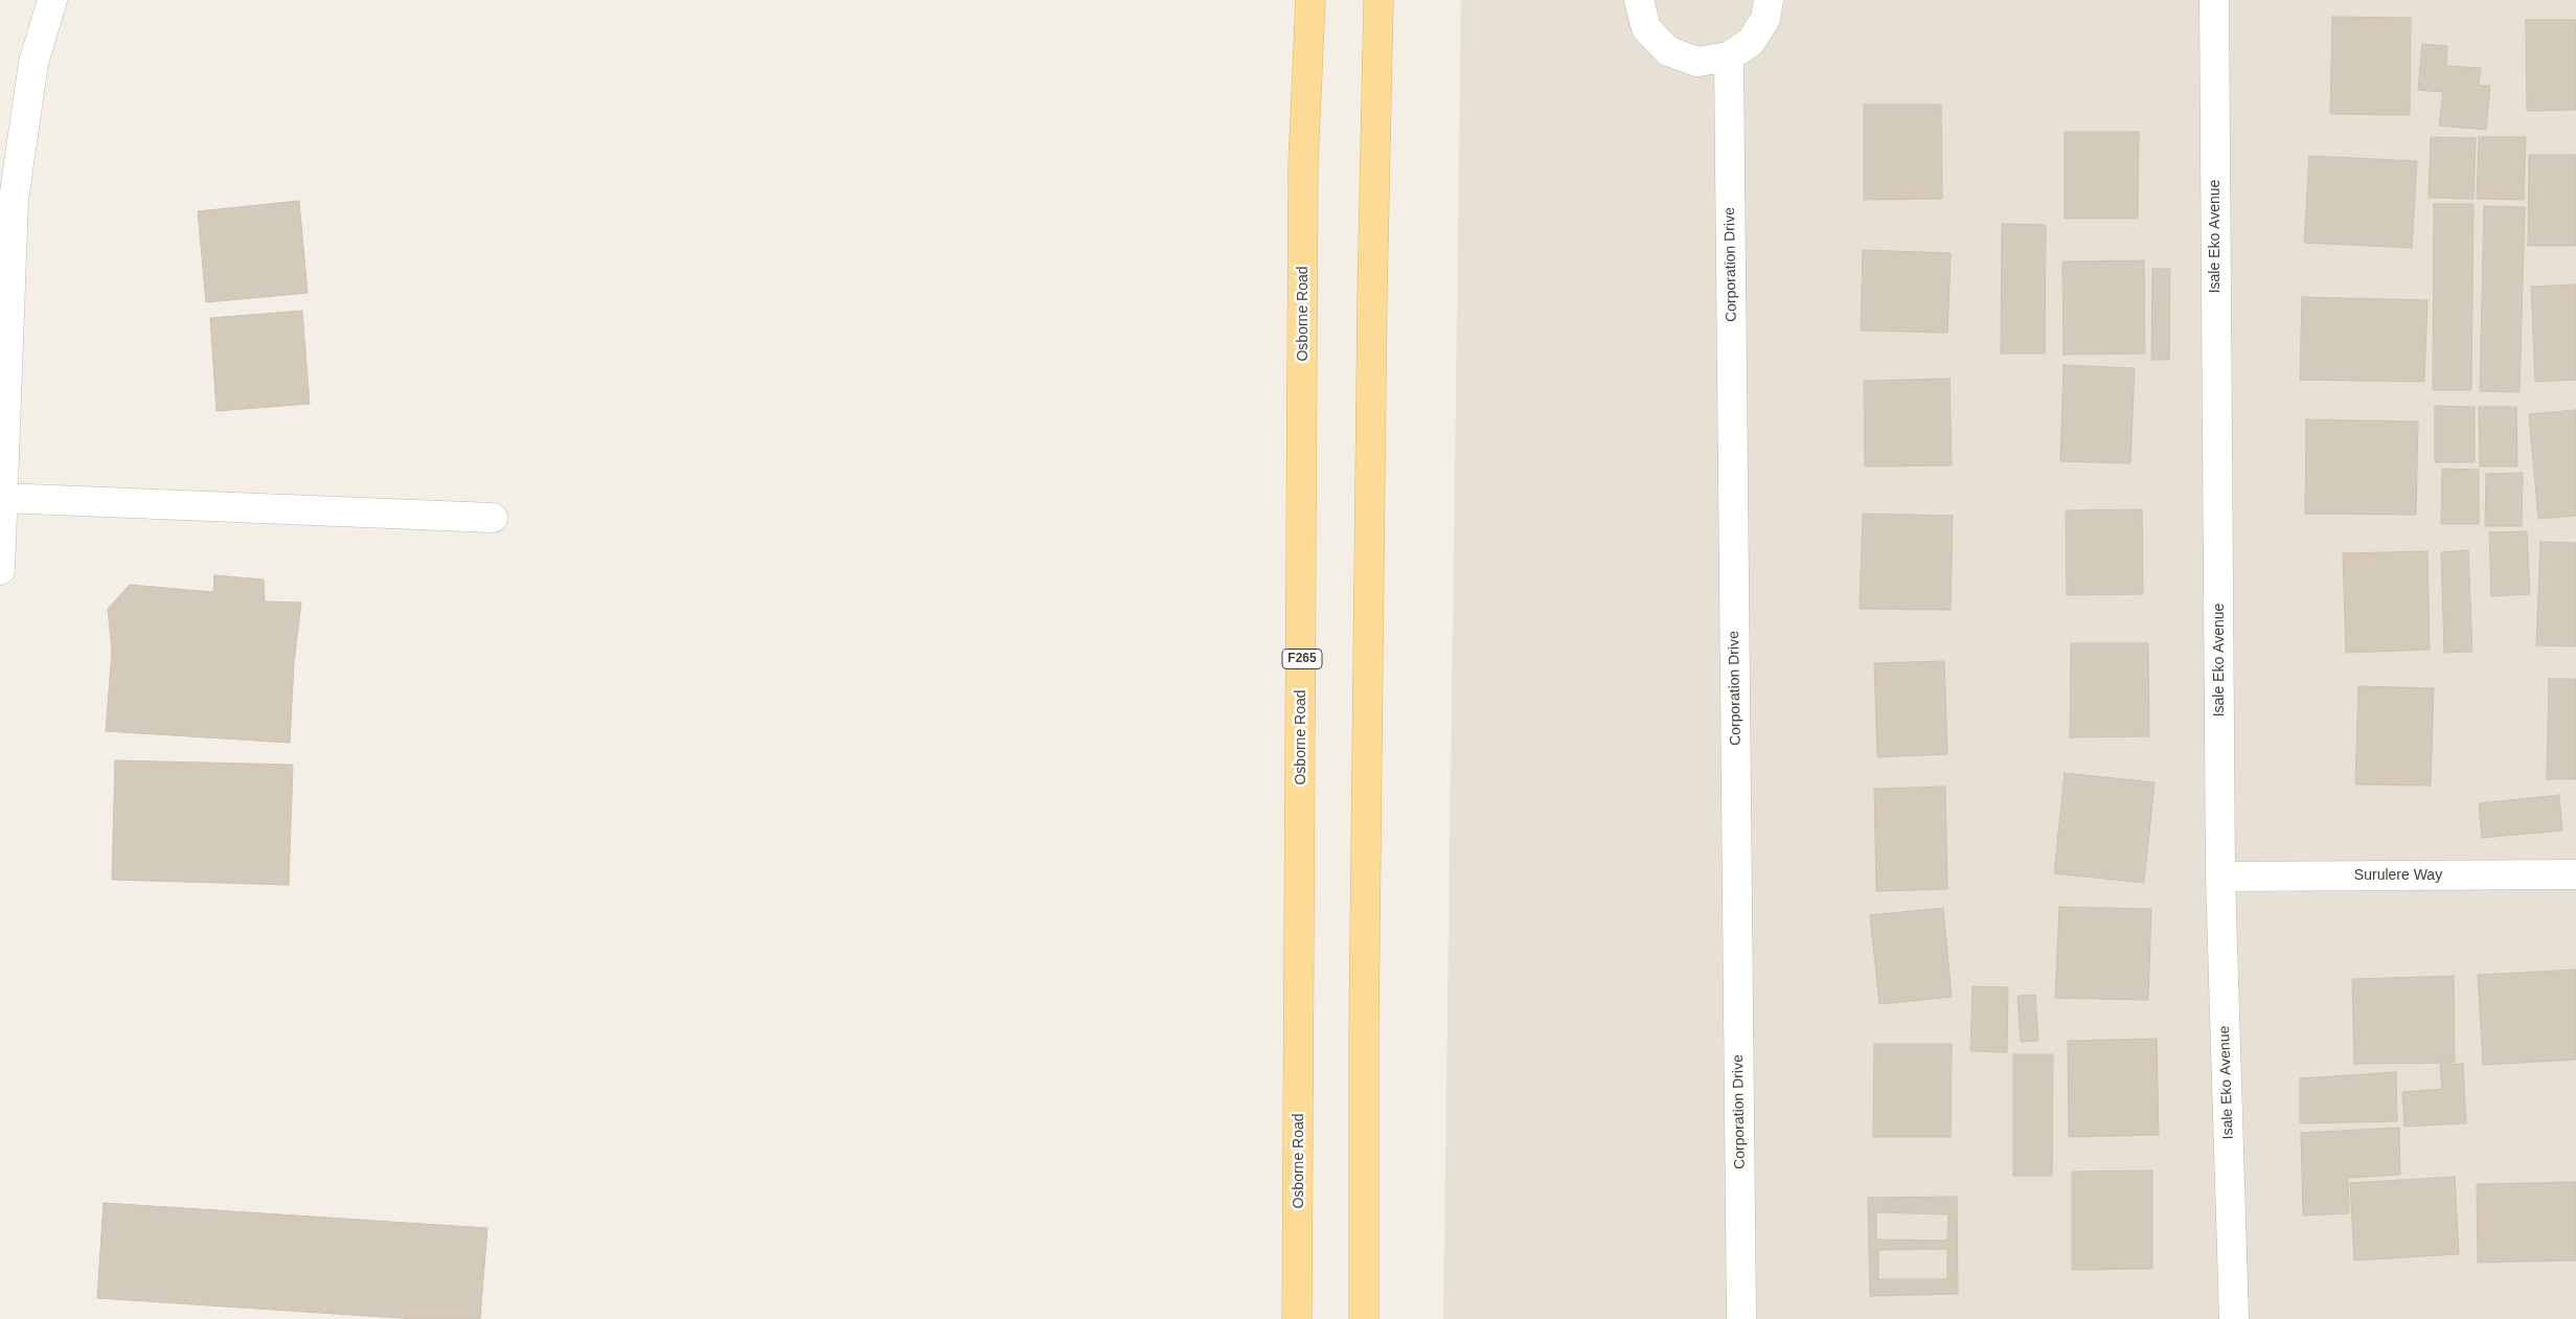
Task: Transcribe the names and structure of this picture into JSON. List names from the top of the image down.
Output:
{
  "streets": {
    "main road": ["Osborne Road", "F265"],
    "street": ["Isale Eko Avenue", "Corporation Drive", "Surulere Way"]
  },
  "crossings": [
    ["Isale Eko Avenue", "Surulere Way"]
  ]
}
